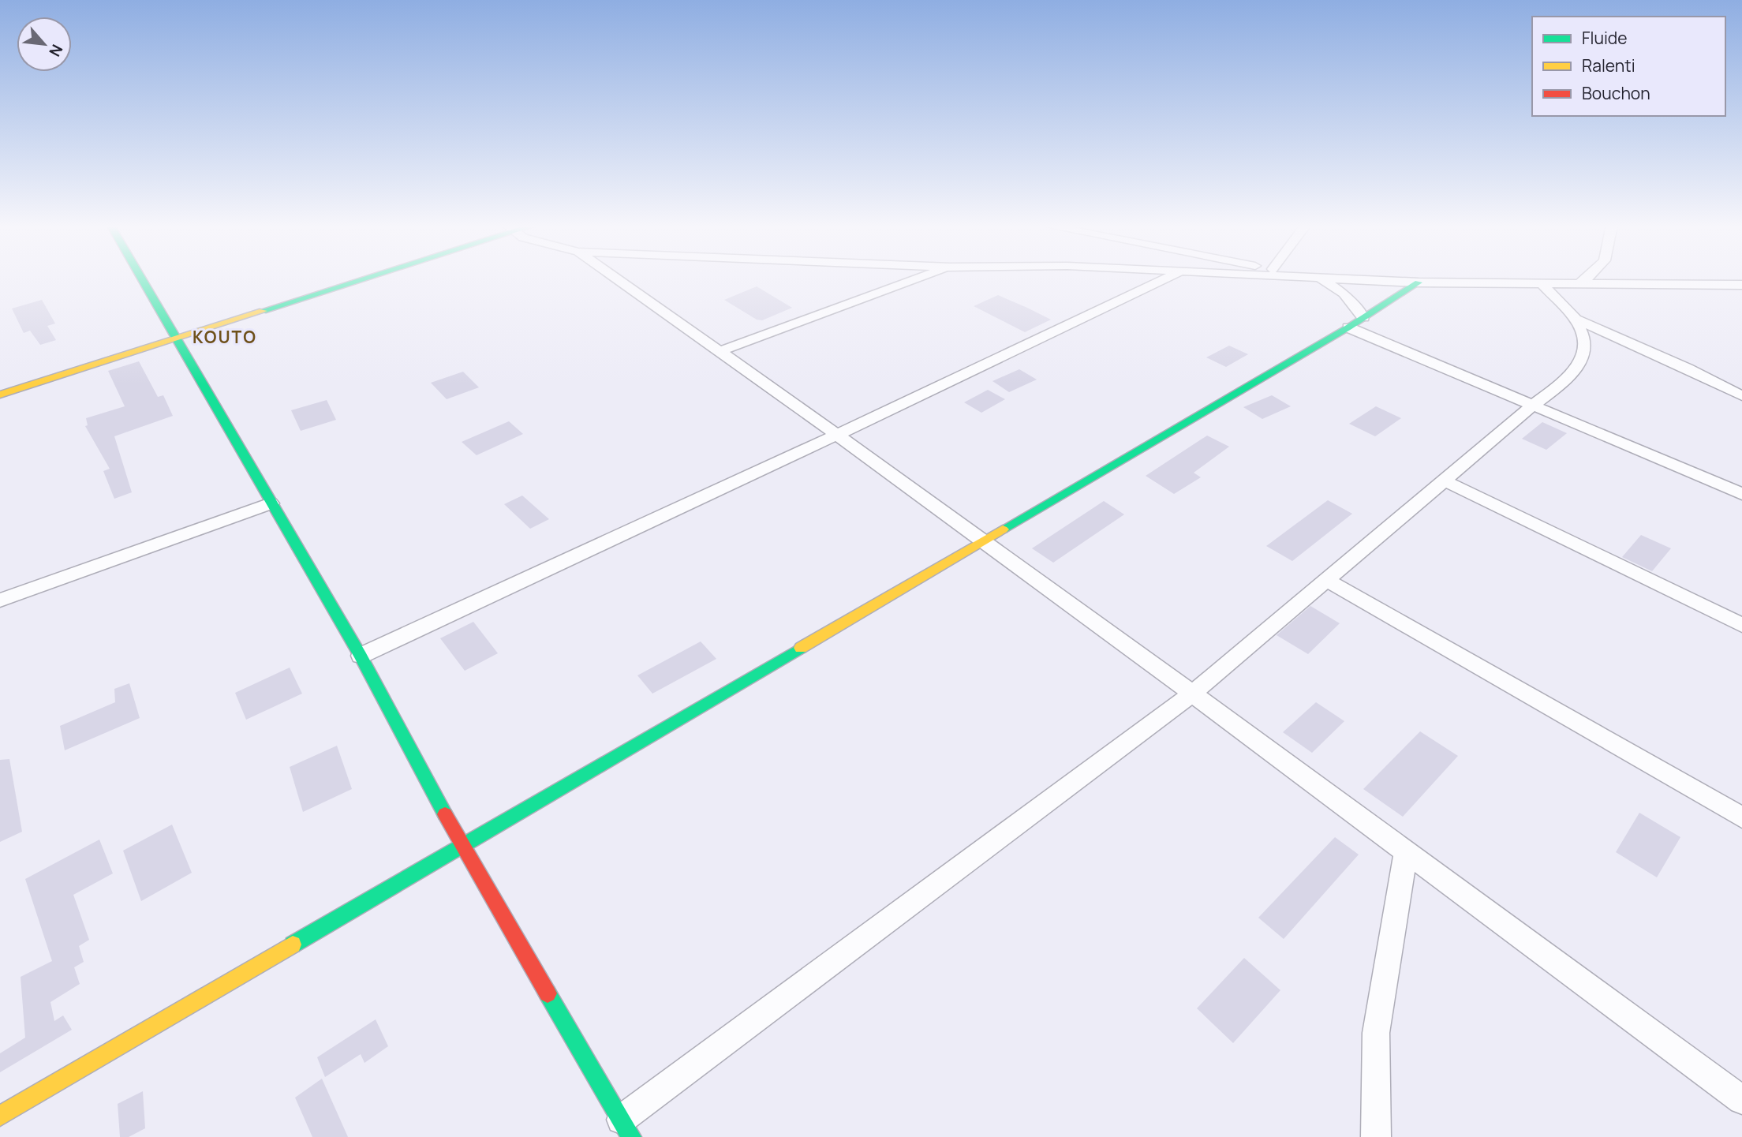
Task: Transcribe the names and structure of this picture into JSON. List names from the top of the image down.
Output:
{
  "districts": ["KOUTO"],
  "legend": ["Fluide", "Ralenti", "Bouchon"],
  "north": "bottom right"
}
